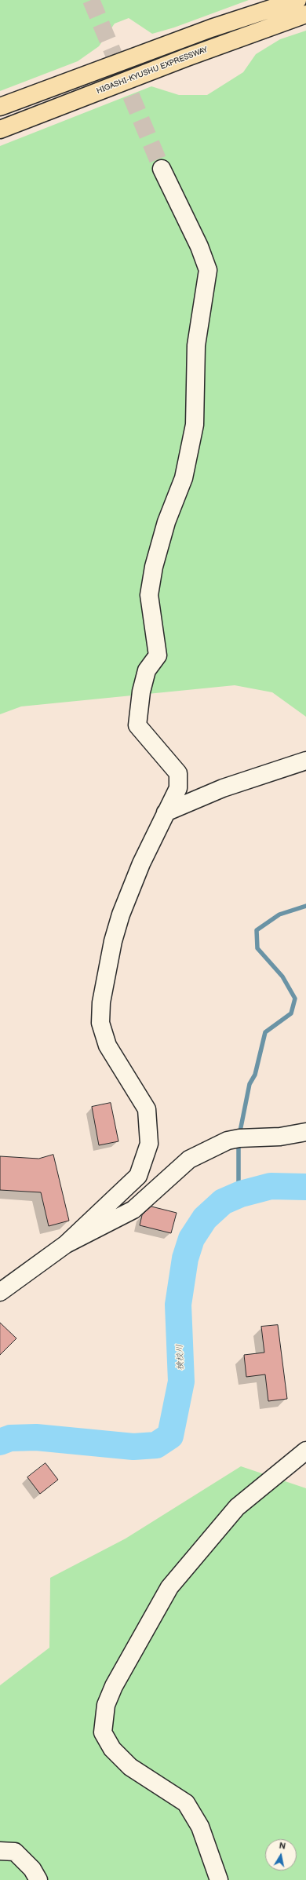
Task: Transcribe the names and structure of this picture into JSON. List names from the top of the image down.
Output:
{
  "streets": {
    "highway": ["HIGASHI-KYUSHU EXPRESSWAY"]
  },
  "water": ["検校川"],
  "north": "top"
}
